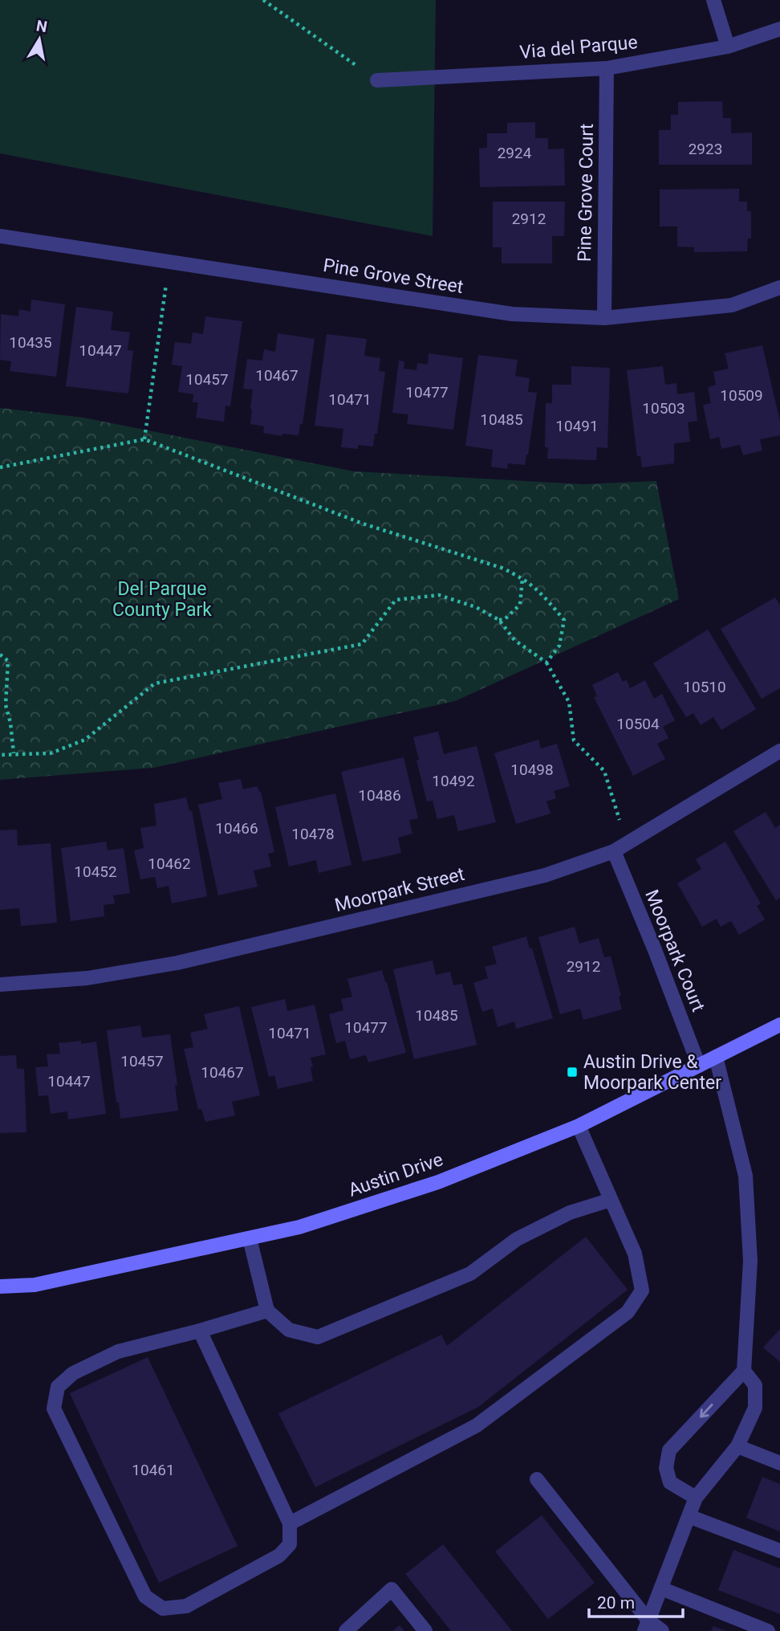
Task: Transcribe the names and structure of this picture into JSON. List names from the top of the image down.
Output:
{
  "streets": {
    "main road": ["Austin Drive"],
    "street": [
      "Via del Parque",
      "Pine Grove Court",
      "Pine Grove Street",
      "Moorpark Street",
      "Moorpark Court"
    ]
  },
  "crossings": [
    ["Via del Parque", "Pine Grove Court"],
    ["Pine Grove Court", "Pine Grove Street"],
    ["Moorpark Street", "Moorpark Court"],
    ["Moorpark Court", "Austin Drive"]
  ],
  "parks": ["Del Parque County Park"],
  "places": {
    "transit": ["Austin Drive & Moorpark Center"]
  },
  "house_numbers": [
    "2923",
    "2924",
    "2912",
    "10435",
    "10447",
    "10467",
    "10457",
    "10477",
    "10509",
    "10471",
    "10503",
    "10485",
    "10491",
    "10510",
    "10504",
    "10498",
    "10492",
    "10486",
    "10466",
    "10478",
    "10462",
    "10452",
    "2912",
    "10485",
    "10477",
    "10471",
    "10457",
    "10467",
    "10447",
    "10461"
  ],
  "scale_bar": "20 m",
  "north": "top"
}
